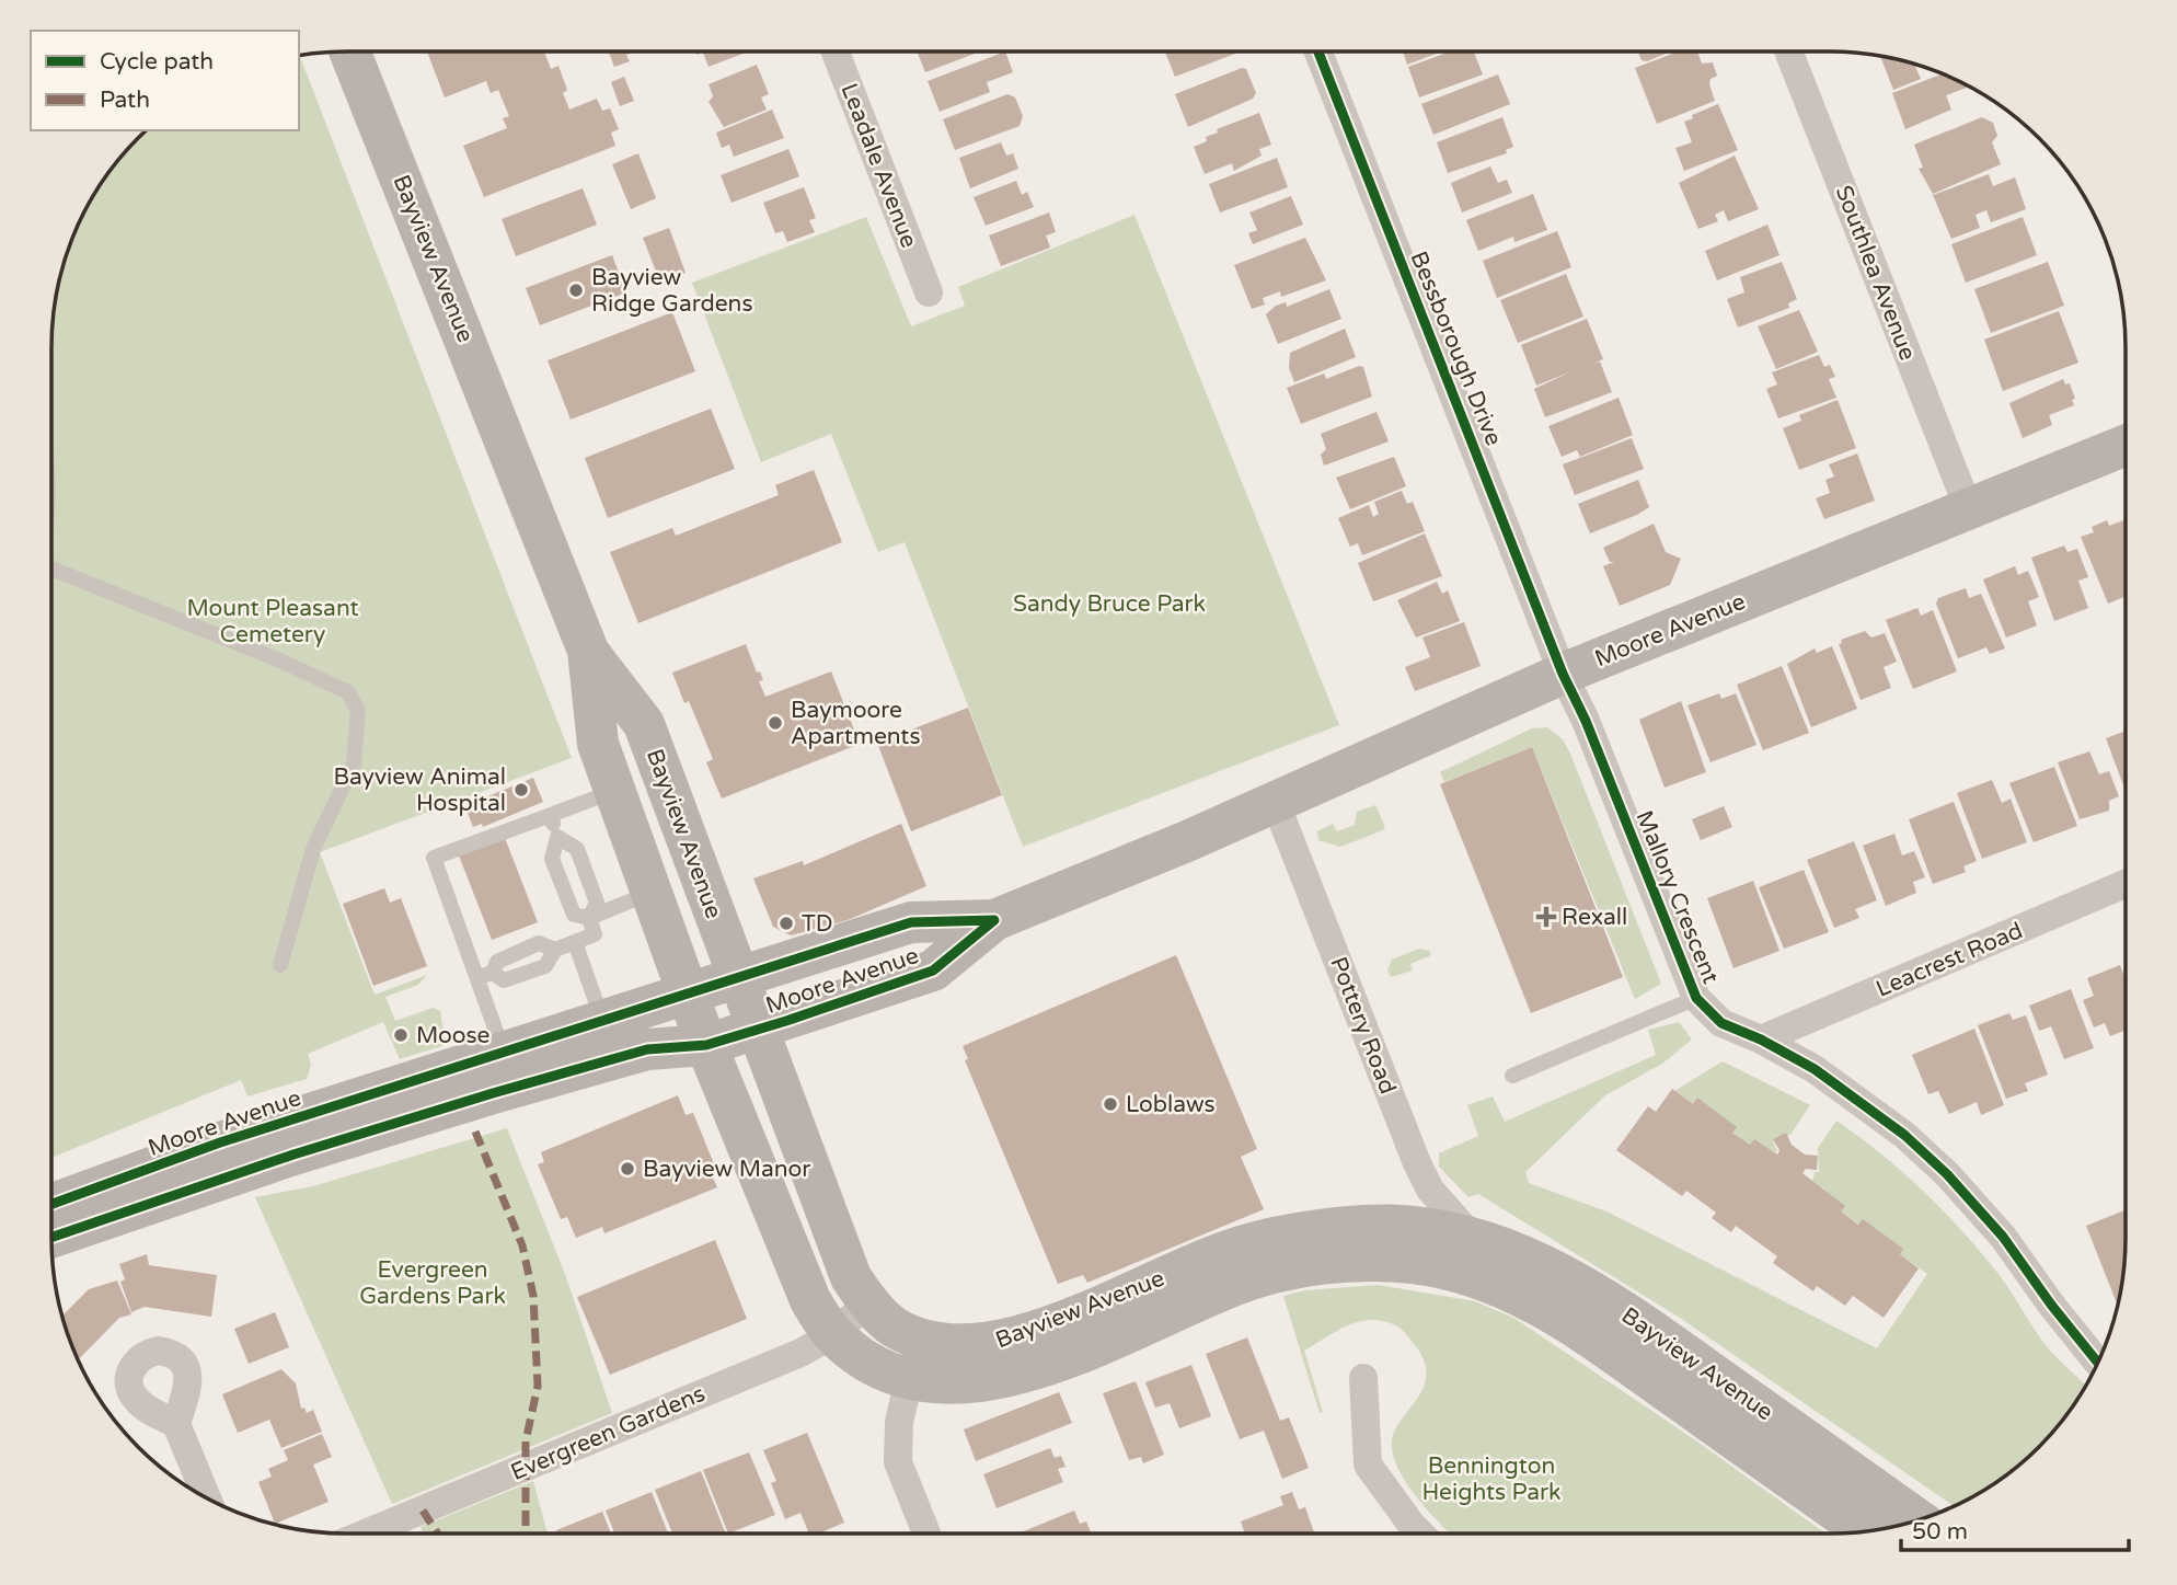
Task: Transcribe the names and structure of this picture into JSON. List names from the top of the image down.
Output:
{
  "streets": {
    "main road": ["Bayview Avenue", "Moore Avenue"],
    "street": [
      "Leadale Avenue",
      "Southlea Avenue",
      "Bessborough Drive",
      "Mallory Crescent",
      "Leacrest Road",
      "Pottery Road",
      "Evergreen Gardens"
    ]
  },
  "crossings": [
    ["Bayview Avenue", "Moore Avenue"],
    ["Bayview Avenue", "Pottery Road"],
    ["Bayview Avenue", "Evergreen Gardens"],
    ["Southlea Avenue", "Moore Avenue"],
    ["Bessborough Drive", "Moore Avenue"],
    ["Bessborough Drive", "Mallory Crescent"],
    ["Moore Avenue", "Mallory Crescent"],
    ["Moore Avenue", "Pottery Road"],
    ["Mallory Crescent", "Leacrest Road"]
  ],
  "parks": [
    "Sandy Bruce Park",
    "Mount Pleasant Cemetery",
    "Evergreen Gardens Park",
    "Bennington Heights Park"
  ],
  "places": {
    "other": [
      "Bayview Ridge Gardens",
      "Baymoore Apartments",
      "Bayview Animal Hospital",
      "TD",
      "Moose",
      "Loblaws",
      "Bayview Manor"
    ],
    "health": ["Rexall"]
  },
  "legend": ["Cycle path", "Path"],
  "scale_bar": "50 m"
}
